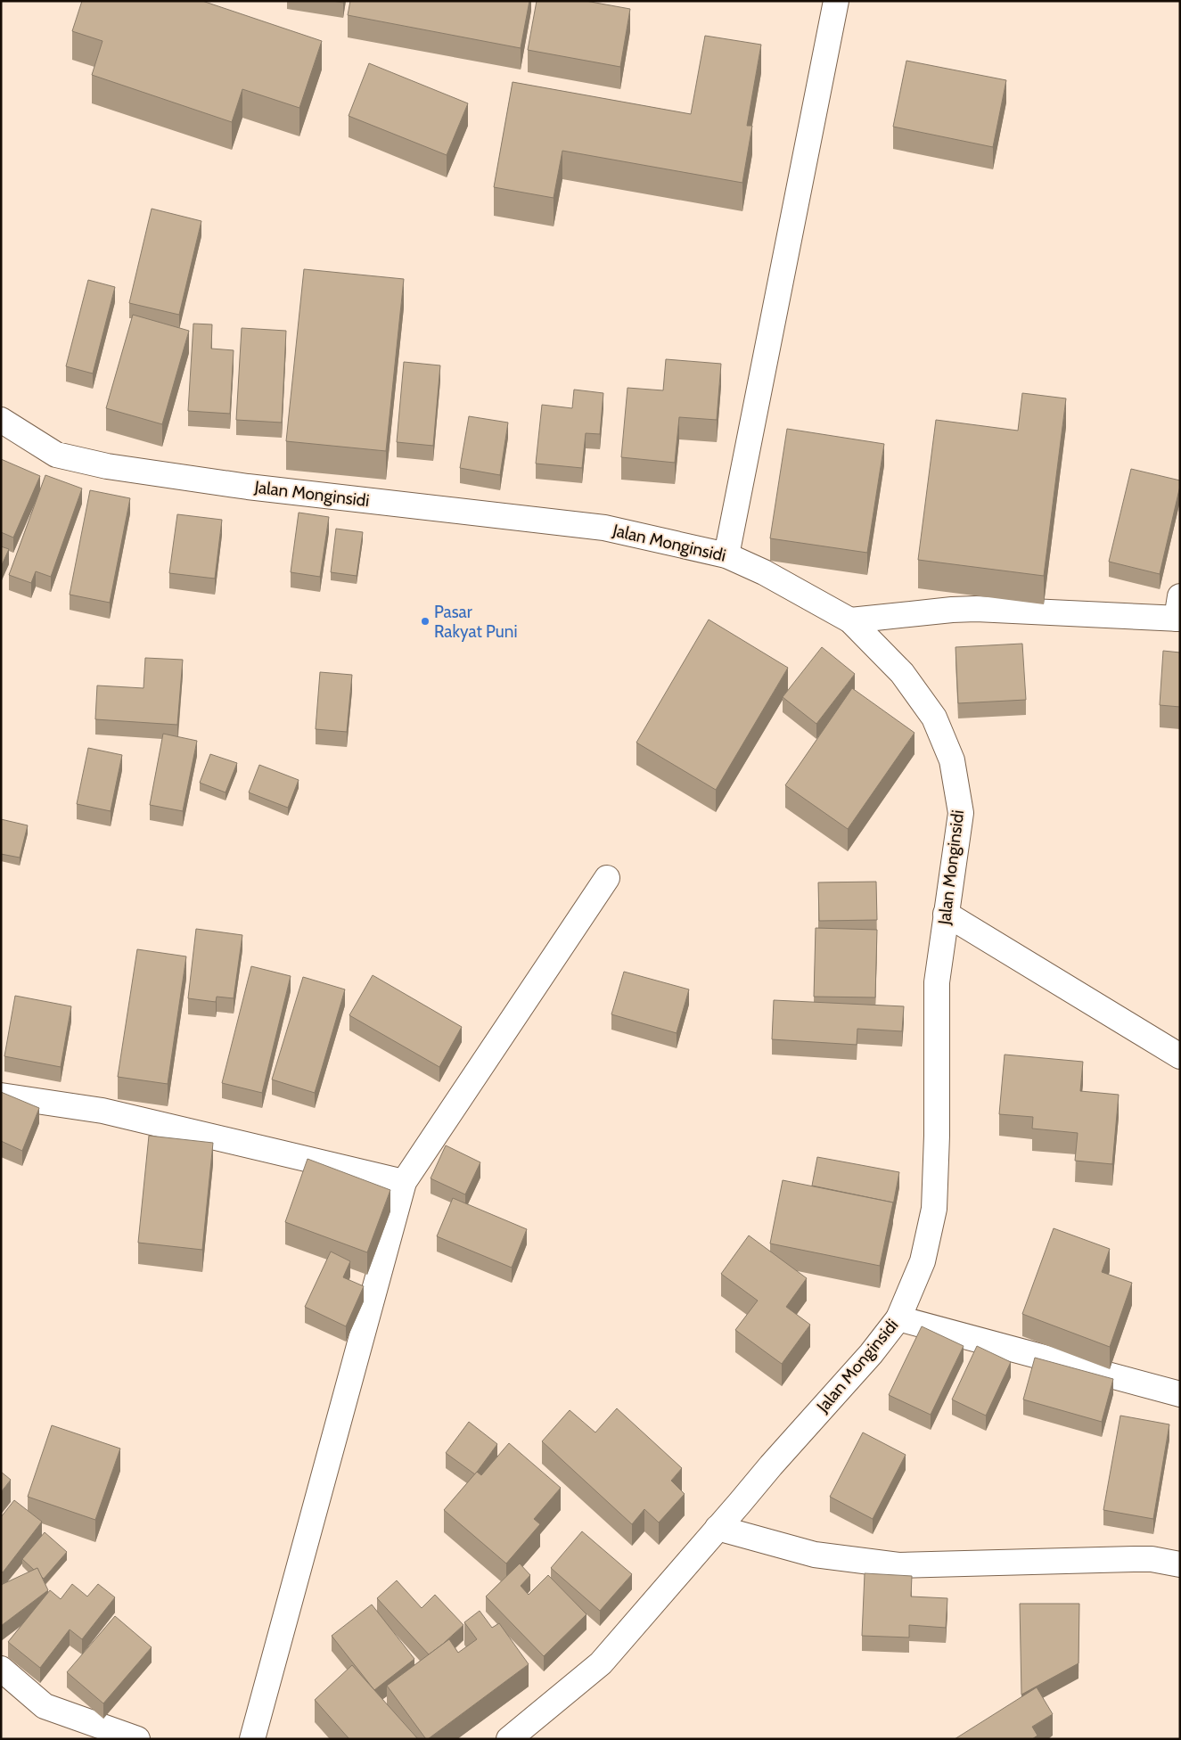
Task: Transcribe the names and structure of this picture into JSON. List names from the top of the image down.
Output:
{
  "streets": {
    "street": ["Jalan Monginsidi"]
  },
  "places": ["Pasar Rakyat Puni"]
}
